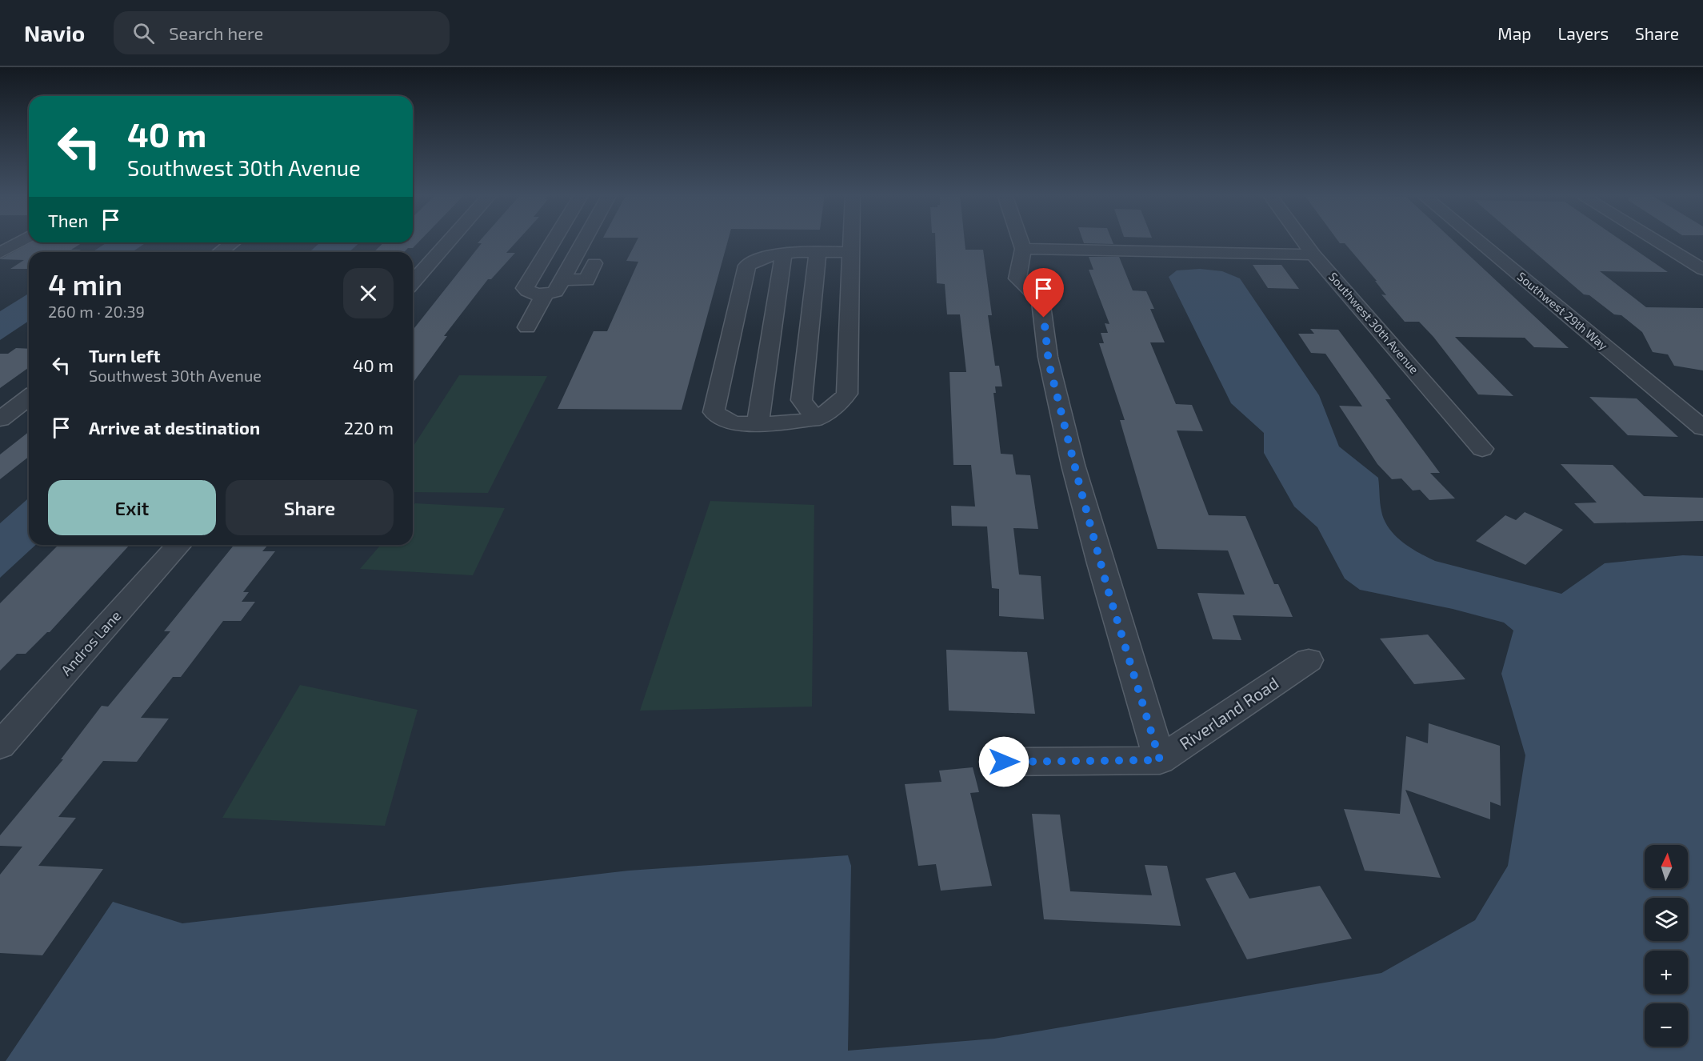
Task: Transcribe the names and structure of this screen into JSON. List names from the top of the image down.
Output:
{
  "streets": {
    "street": [
      "Southwest 29th Way",
      "Southwest 30th Avenue",
      "Andros Lane",
      "Riverland Road"
    ]
  },
  "north": "top",
  "page": {
    "header": "Navio",
    "search": "Search here",
    "nav": ["Map", "Layers", "Share"],
    "turn": ["40 m", "Southwest 30th Avenue"],
    "then": "Then",
    "heading": ["4 min", "260 m · 20:39"],
    "list": [
      {
        "name": "Turn left",
        "note": "Southwest 30th Avenue",
        "value": "40 m"
      },
      {
        "name": "Arrive at destination",
        "value": "220 m"
      }
    ],
    "buttons": ["Exit", "Share"],
    "map_buttons": ["+", "−"]
  }
}
